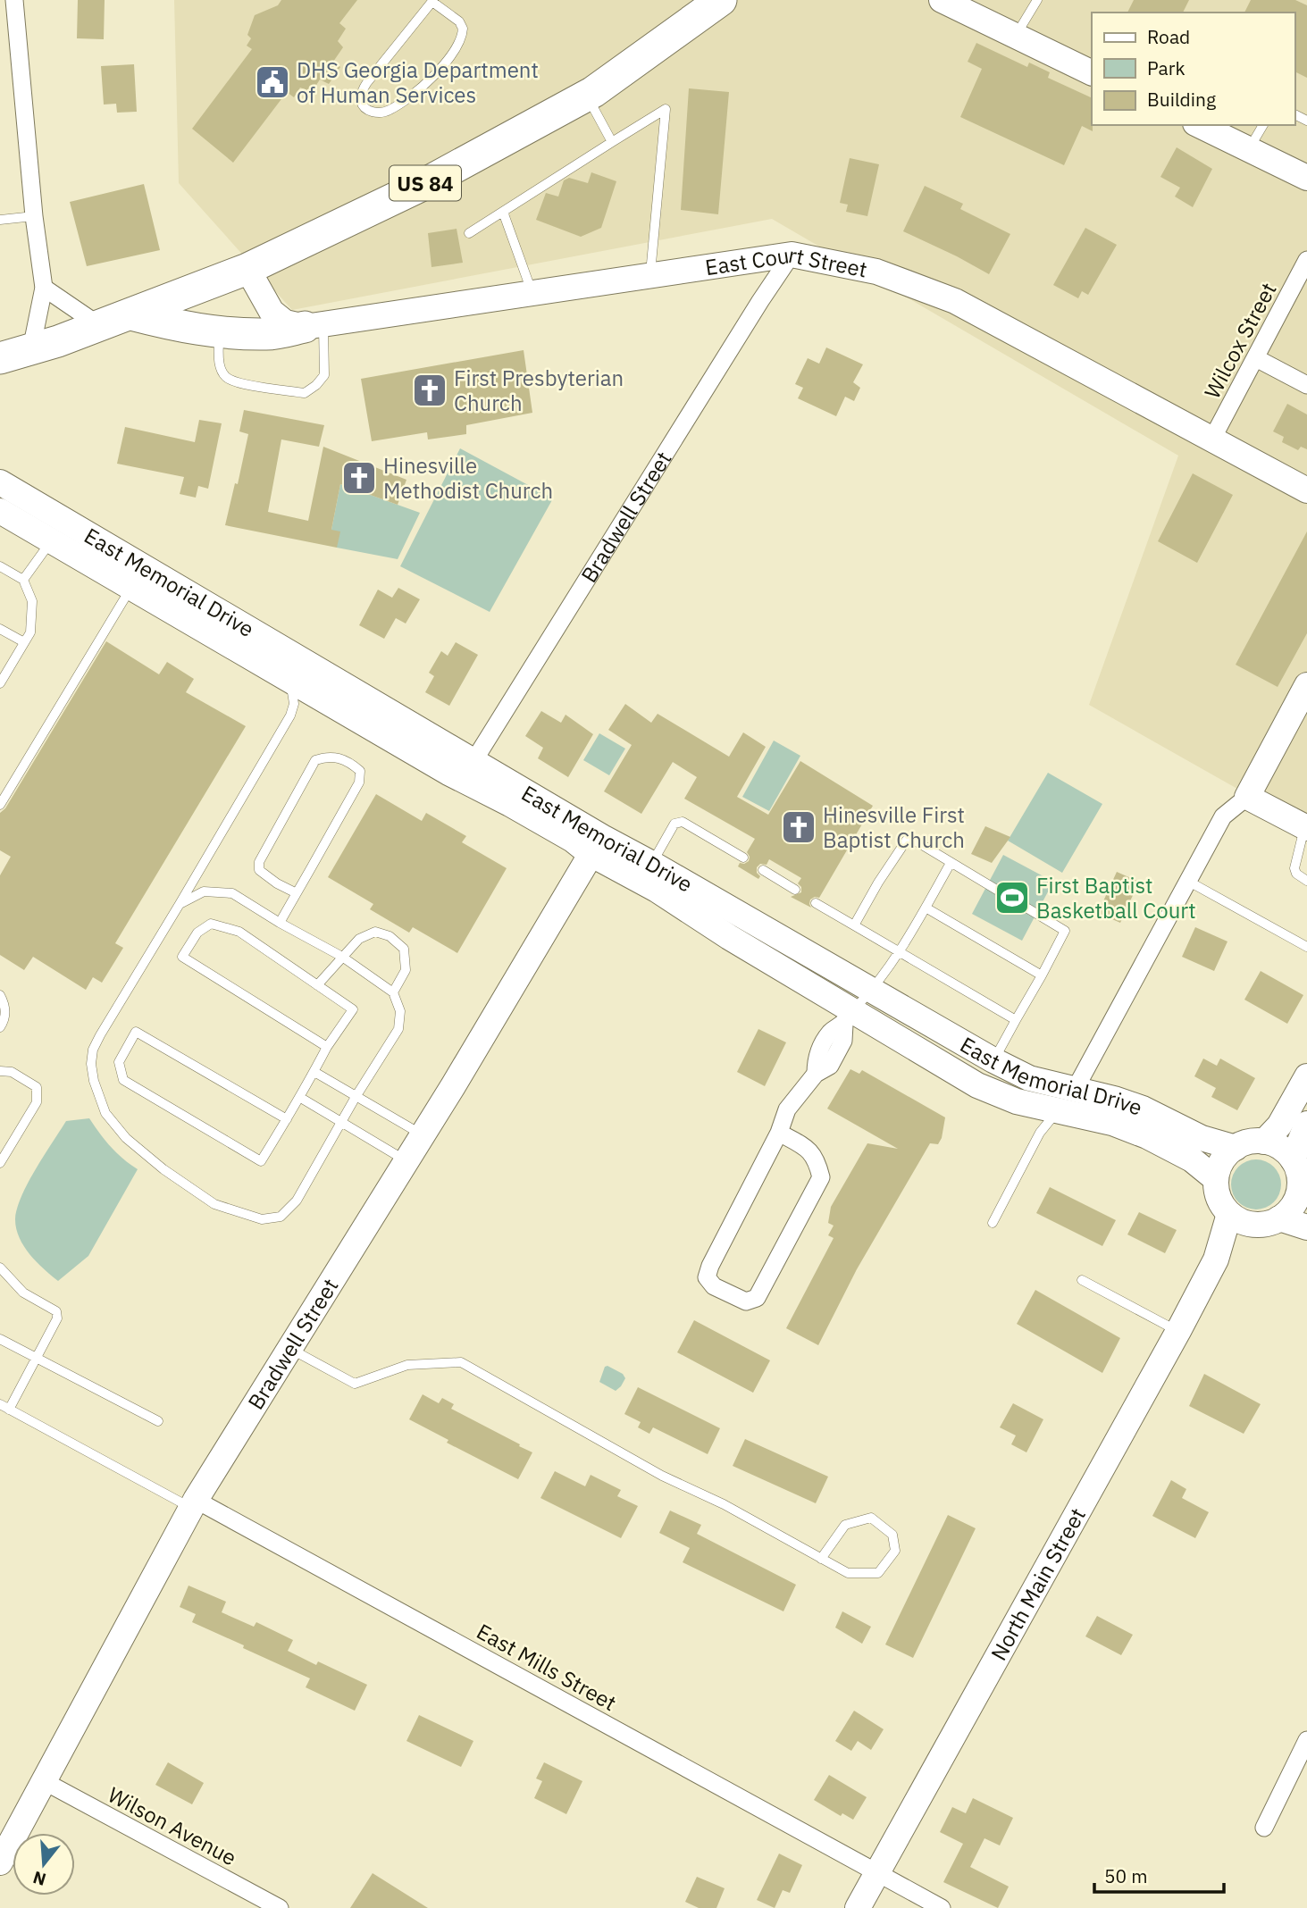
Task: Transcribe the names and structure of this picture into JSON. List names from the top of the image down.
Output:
{
  "streets": {
    "highway": ["US 84"],
    "street": [
      "East Court Street",
      "Wilcox Street",
      "Bradwell Street",
      "East Memorial Drive",
      "North Main Street",
      "East Mills Street",
      "Wilson Avenue"
    ]
  },
  "crossings": [
    ["US 84", "East Court Street"],
    ["East Court Street", "Wilcox Street"],
    ["East Court Street", "Bradwell Street"],
    ["Bradwell Street", "East Memorial Drive"],
    ["Bradwell Street", "East Mills Street"],
    ["Bradwell Street", "Wilson Avenue"],
    ["East Memorial Drive", "North Main Street"],
    ["North Main Street", "East Mills Street"]
  ],
  "places": {
    "public building": ["DHS Georgia Department of Human Services"],
    "church": ["First Presbyterian Church", "Hinesville Methodist Church", "Hinesville First Baptist Church"],
    "sports": ["First Baptist Basketball Court"]
  },
  "legend": ["Road", "Park", "Building"],
  "scale_bar": "50 m",
  "north": "bottom"
}
